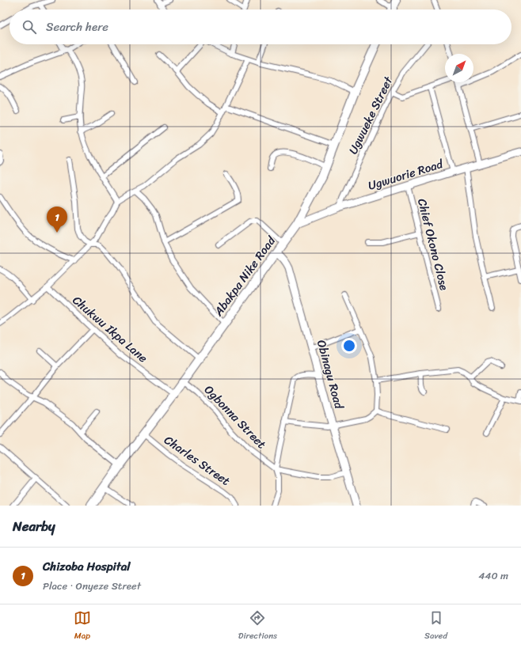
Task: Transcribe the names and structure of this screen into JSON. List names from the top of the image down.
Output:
{
  "streets": {
    "main road": ["Abakpa Nike Road"],
    "street": [
      "Ugwueke Street",
      "Ugwuorie Road",
      "Chief Okono Close",
      "Chukwu Ikpa Lane",
      "Obinagu Road",
      "Ogbonna Street",
      "Charles Street"
    ]
  },
  "crossings": [
    ["Ugwueke Street", "Ugwuorie Road"],
    ["Ugwuorie Road", "Chief Okono Close"],
    ["Ugwuorie Road", "Abakpa Nike Road"],
    ["Abakpa Nike Road", "Chukwu Ikpa Lane"],
    ["Abakpa Nike Road", "Obinagu Road"],
    ["Abakpa Nike Road", "Ogbonna Street"],
    ["Abakpa Nike Road", "Charles Street"],
    ["Obinagu Road", "Ogbonna Street"]
  ],
  "north": "top right",
  "page": {
    "search": "Search here",
    "pins": "1",
    "heading": "Nearby",
    "list": [
      {
        "mark": "1",
        "name": "Chizoba Hospital",
        "note": "Place · Onyeze Street",
        "value": "440 m"
      }
    ],
    "nav": ["Map", "Directions", "Saved"]
  }
}
